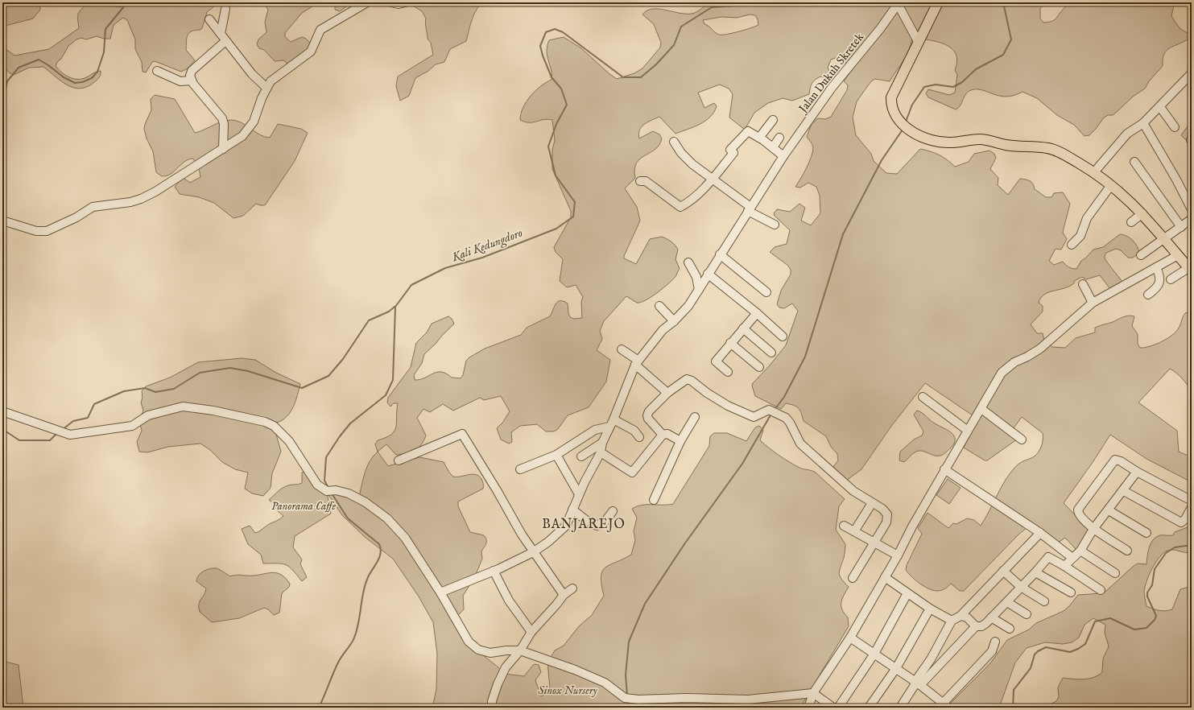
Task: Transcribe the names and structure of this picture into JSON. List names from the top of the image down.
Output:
{
  "streets": {
    "street": ["Jalan Dukuh Skretek"]
  },
  "districts": ["BANJAREJO"],
  "water": ["Kali Kedungdoro"],
  "parks": ["Panorama Caffe", "Sinox Nursery"]
}
